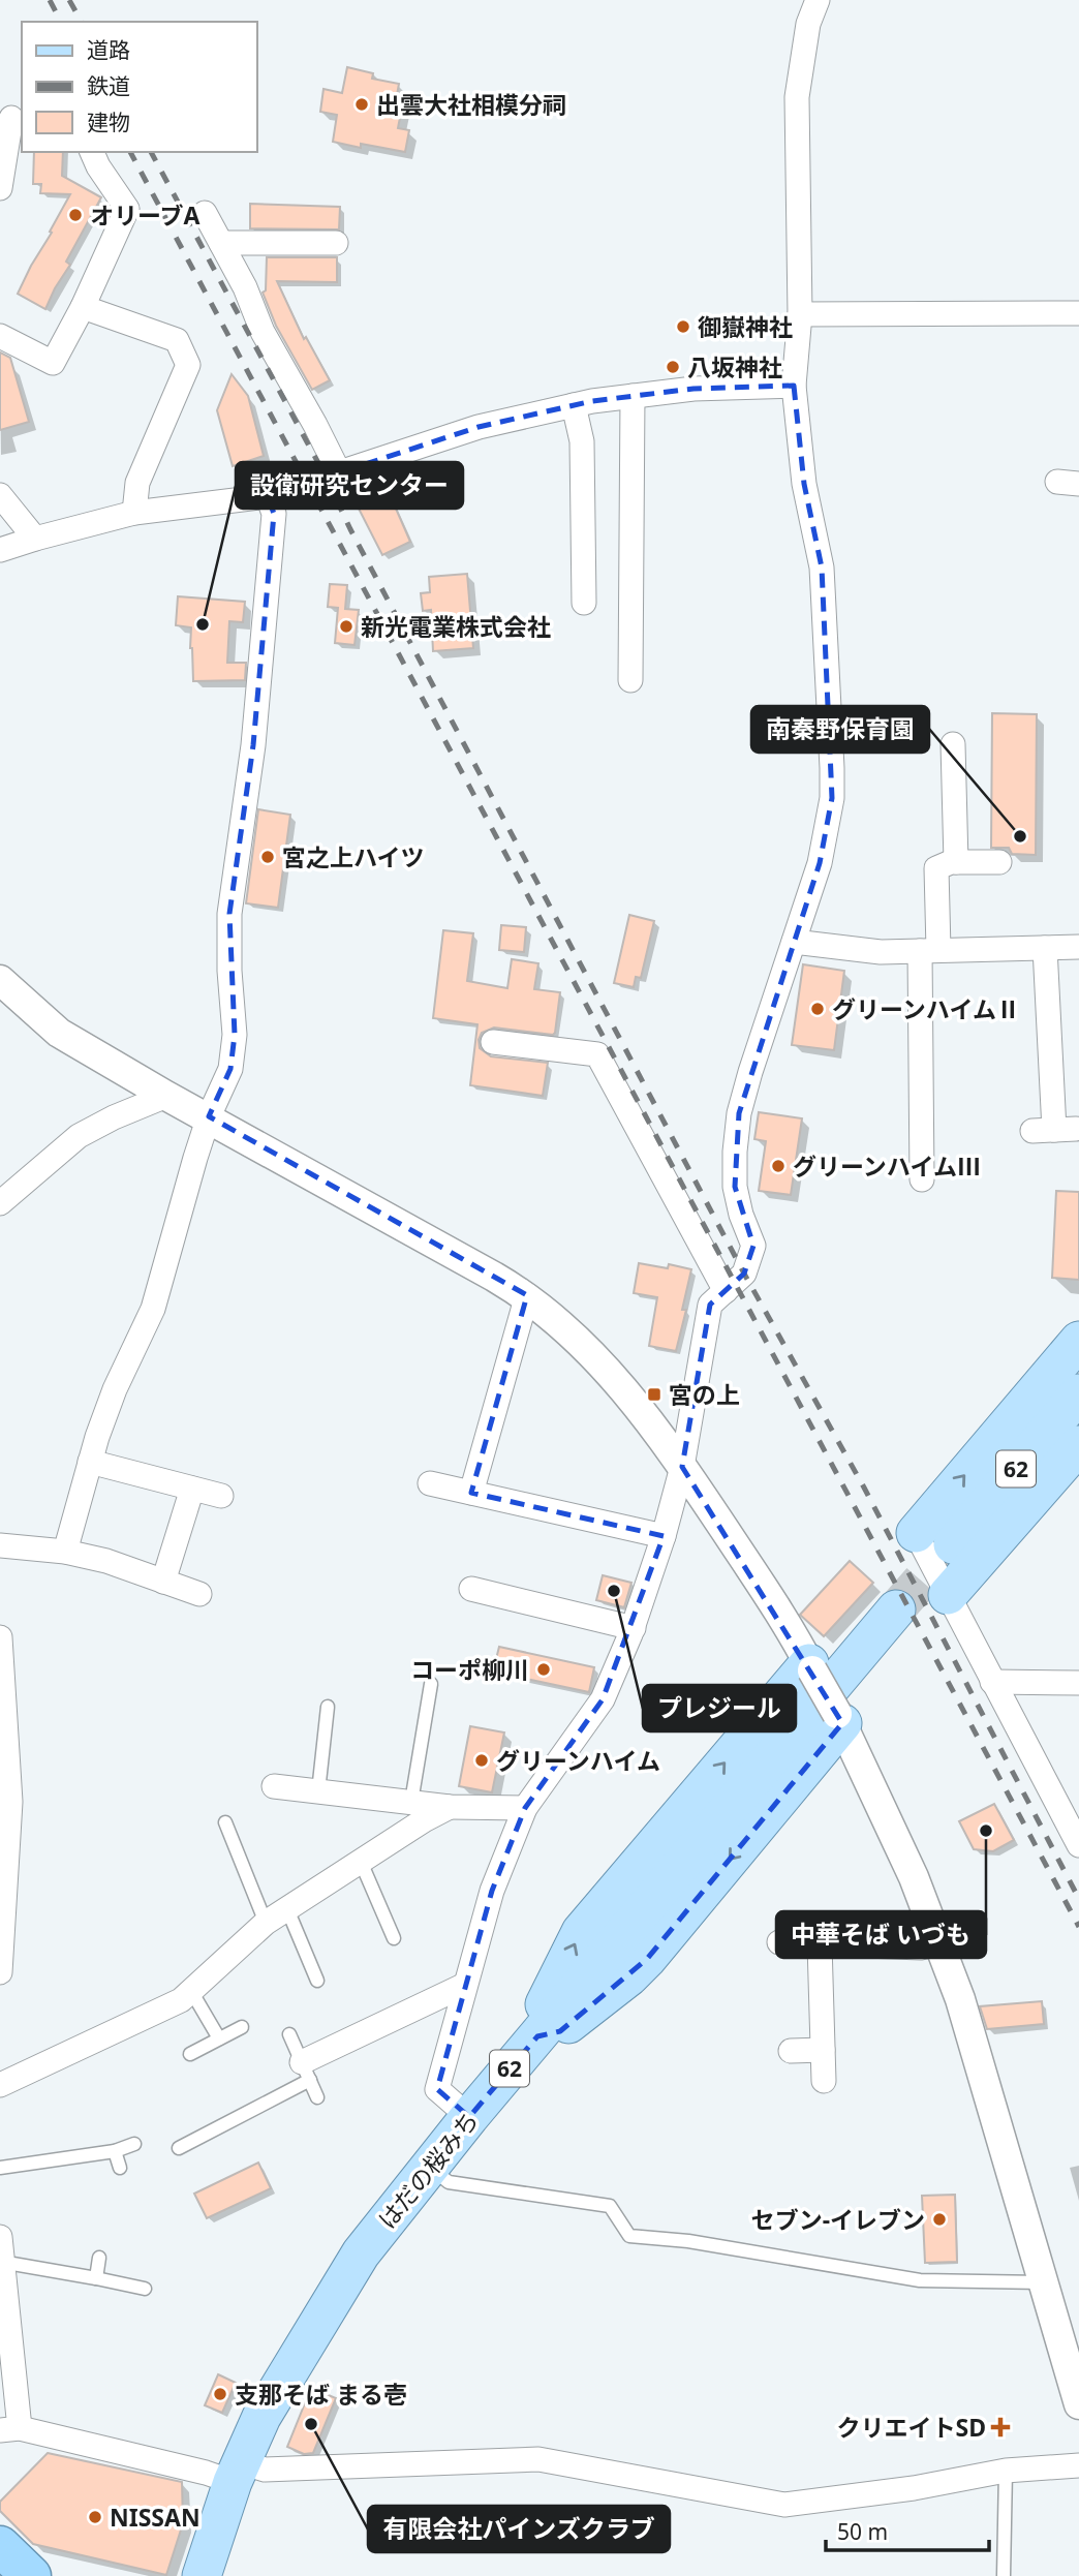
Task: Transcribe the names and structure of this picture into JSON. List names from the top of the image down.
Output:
{
  "streets": {
    "main road": ["62", "はだの桜みち"]
  },
  "places": {
    "other": [
      "出雲大社相模分祠",
      "オリーブA",
      "御嶽神社",
      "八坂神社",
      "設衛研究センター",
      "新光電業株式会社",
      "南秦野保育園",
      "宮之上ハイツ",
      "グリーンハイムⅡ",
      "グリーンハイムⅢ",
      "プレジール",
      "コーポ柳川",
      "グリーンハイム",
      "中華そば いづも",
      "セブン-イレブン",
      "支那そば まる壱",
      "有限会社パインズクラブ",
      "NISSAN"
    ],
    "transit": ["宮の上"],
    "health": ["クリエイトSD"]
  },
  "legend": ["道路", "鉄道", "建物"],
  "scale_bar": "50 m"
}
